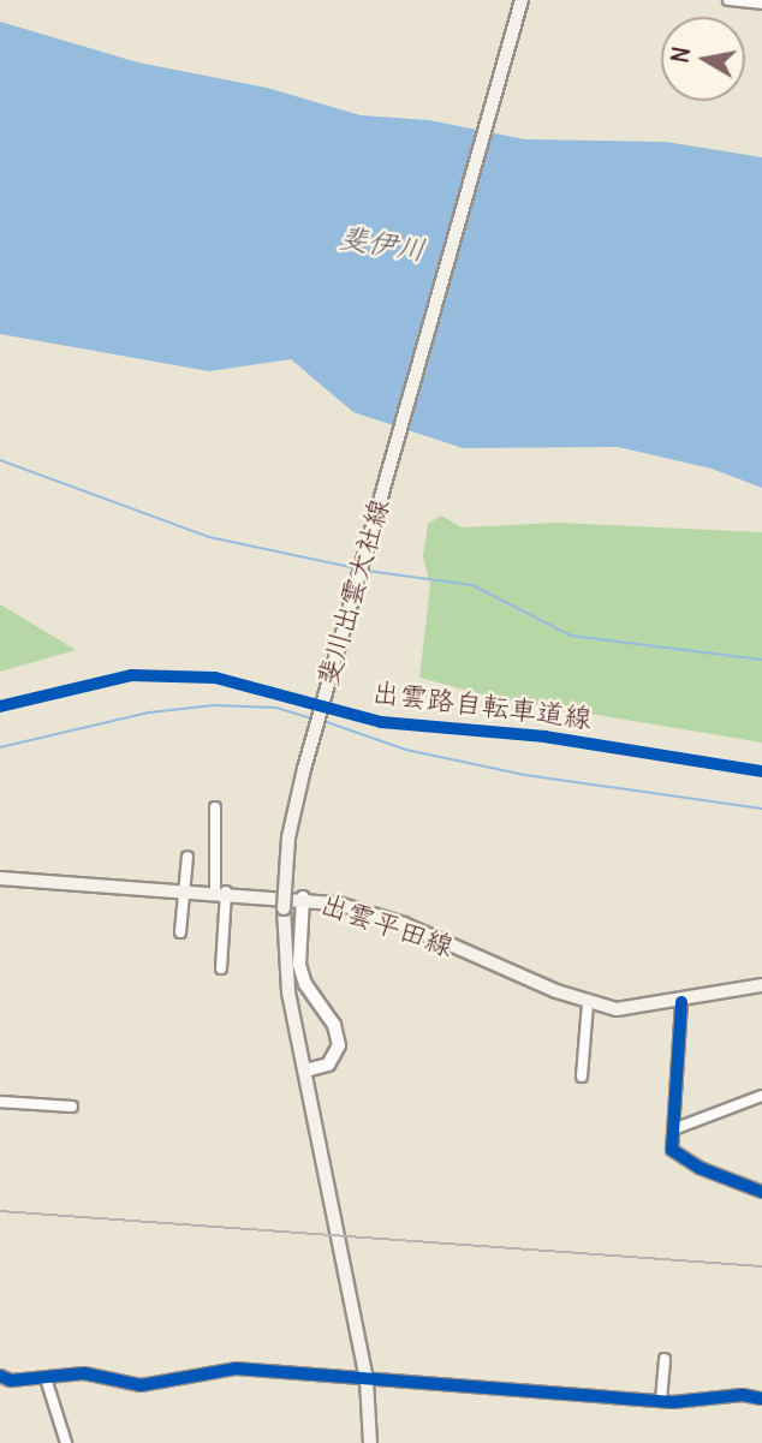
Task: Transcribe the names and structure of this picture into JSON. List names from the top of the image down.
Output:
{
  "streets": {
    "main road": ["斐川出雲大社線", "出雲平田線"],
    "cycle path": ["出雲路自転車道線"]
  },
  "water": ["斐伊川"],
  "north": "left"
}
